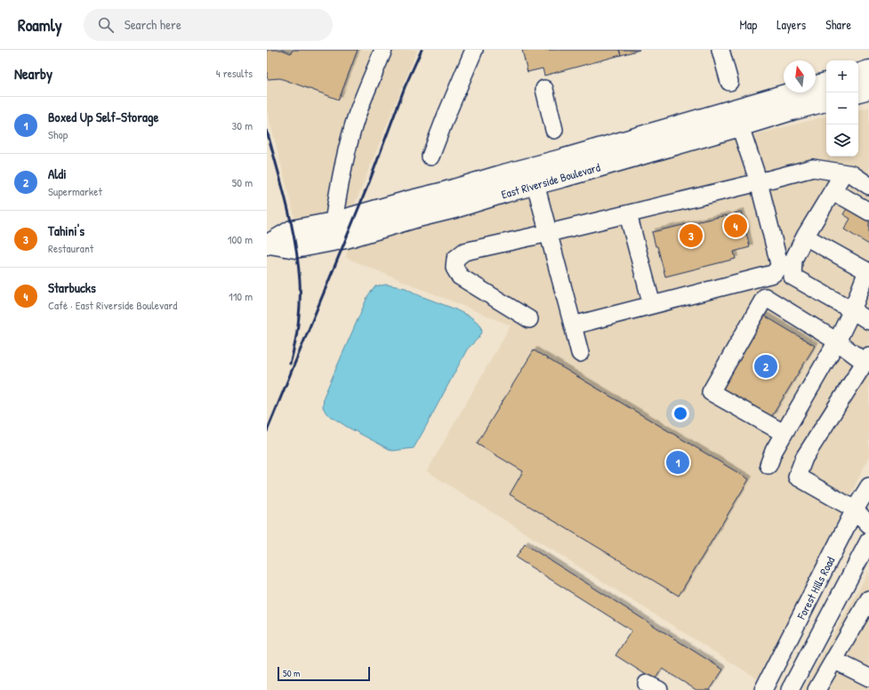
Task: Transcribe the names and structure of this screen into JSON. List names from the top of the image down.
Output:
{
  "streets": {
    "main road": ["East Riverside Boulevard"],
    "street": ["Forest Hills Road"]
  },
  "scale_bar": "50 m",
  "north": "top",
  "page": {
    "header": "Roamly",
    "search": "Search here",
    "nav": ["Map", "Layers", "Share"],
    "heading": ["Nearby", "4 results"],
    "map_buttons": ["+", "−"],
    "list": [
      {
        "mark": "1",
        "name": "Boxed Up Self-Storage",
        "note": "Shop",
        "value": "30 m"
      },
      {
        "mark": "2",
        "name": "Aldi",
        "note": "Supermarket",
        "value": "50 m"
      },
      {
        "mark": "3",
        "name": "Tahini's",
        "note": "Restaurant",
        "value": "100 m"
      },
      {
        "mark": "4",
        "name": "Starbucks",
        "note": "Café · East Riverside Boulevard",
        "value": "110 m"
      }
    ],
    "pins": [
      "4",
      "3",
      "2",
      "1"
    ],
    "scale": "50 m"
  }
}
